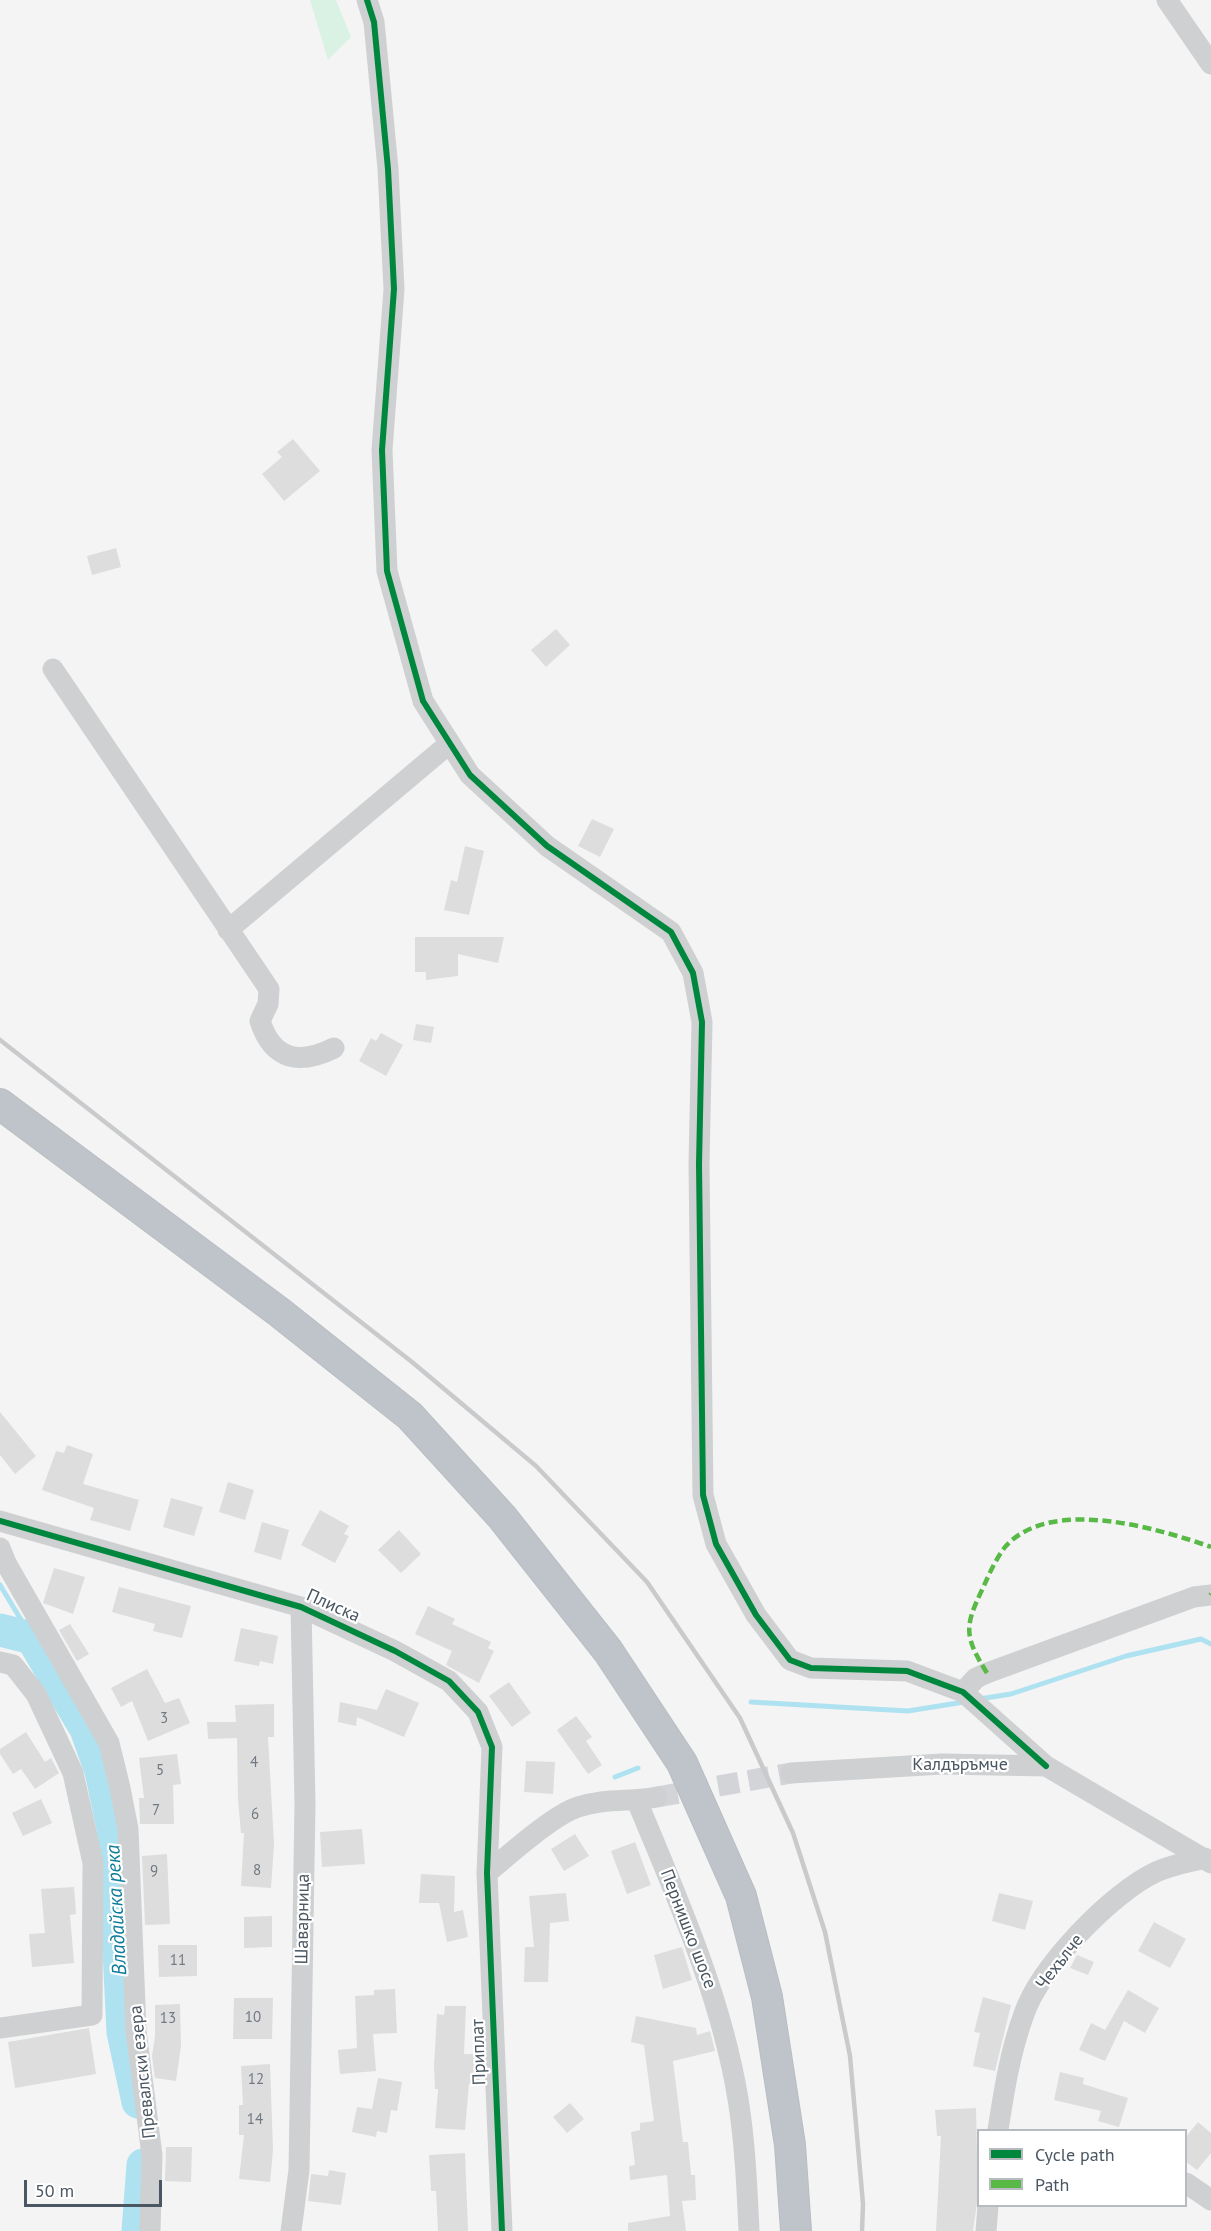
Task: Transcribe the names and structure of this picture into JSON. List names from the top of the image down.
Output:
{
  "streets": {
    "street": [
      "Плиска",
      "Калдъръмче",
      "Шаварница",
      "Пернишко шосе",
      "Чехълче",
      "Приплат",
      "Превалски езера"
    ]
  },
  "crossings": [
    ["Плиска", "Шаварница"],
    ["Плиска", "Пернишко шосе"],
    ["Плиска", "Приплат"],
    ["Калдъръмче", "Чехълче"],
    ["Пернишко шосе", "Приплат"]
  ],
  "water": ["Владайска река"],
  "house_numbers": [
    "3",
    "4",
    "5",
    "7",
    "6",
    "8",
    "9",
    "11",
    "10",
    "13",
    "12",
    "14"
  ],
  "legend": ["Cycle path", "Path"],
  "scale_bar": "50 m"
}
